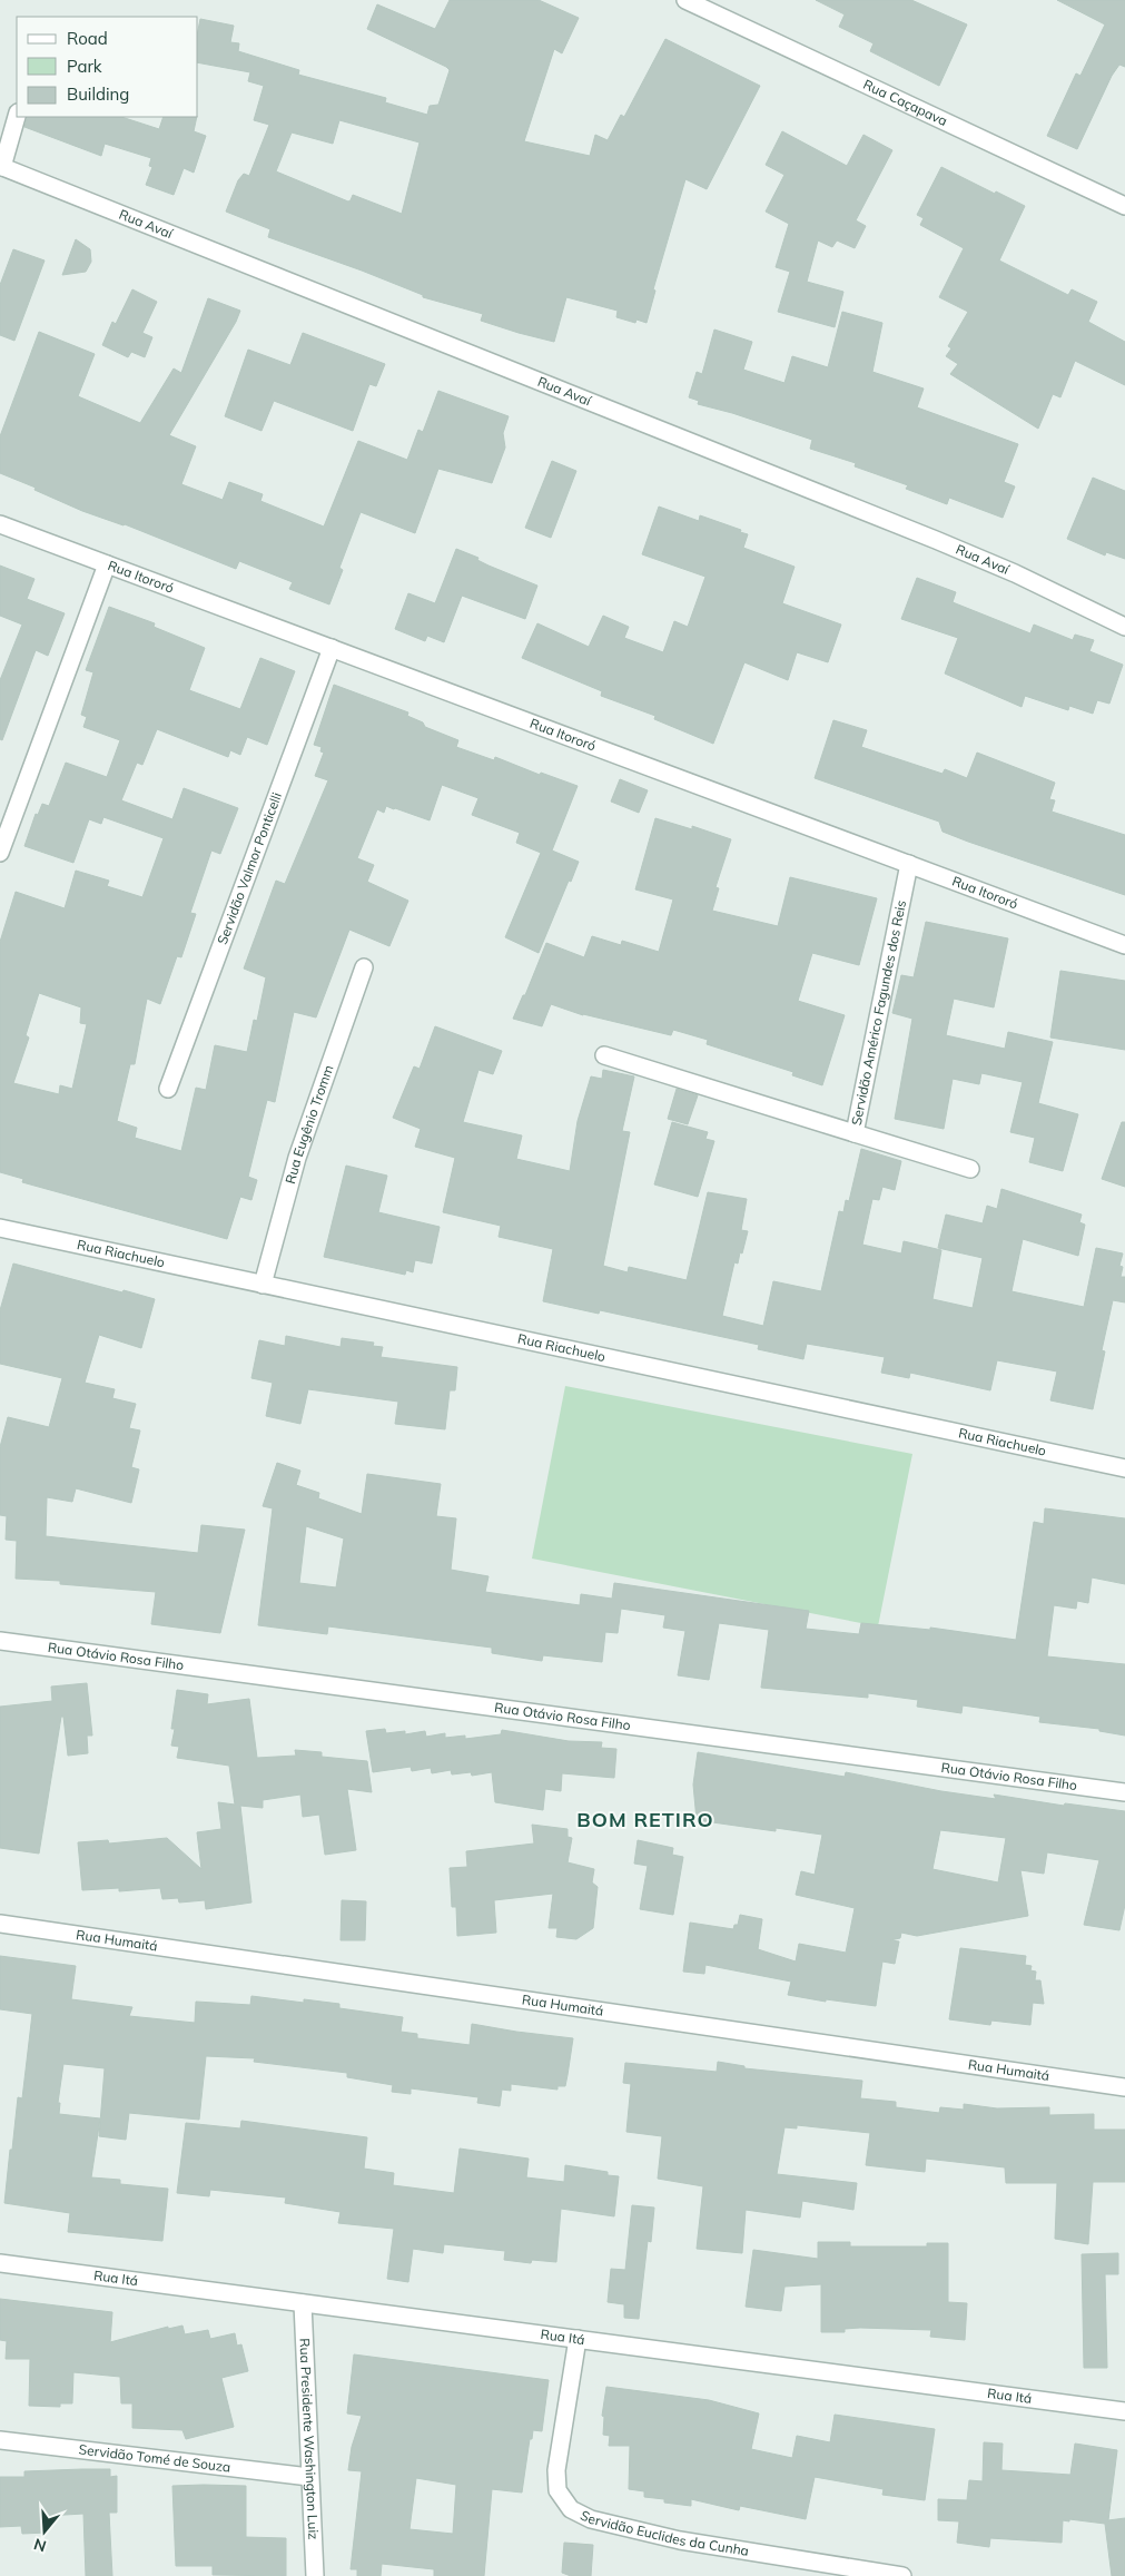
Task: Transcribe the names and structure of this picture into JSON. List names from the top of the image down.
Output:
{
  "streets": {
    "street": [
      "Rua Caçapava",
      "Rua Avaí",
      "Rua Itororó",
      "Servidão Valmor Ponticelli",
      "Servidão Américo Fagundes dos Reis",
      "Rua Eugênio Tromm",
      "Rua Riachuelo",
      "Rua Otávio Rosa Filho",
      "Rua Humaitá",
      "Rua Itá",
      "Rua Presidente Washington Luiz",
      "Servidão Tomé de Souza",
      "Servidão Euclides da Cunha"
    ]
  },
  "crossings": [
    ["Rua Itororó", "Servidão Valmor Ponticelli"],
    ["Rua Itororó", "Servidão Américo Fagundes dos Reis"],
    ["Rua Eugênio Tromm", "Rua Riachuelo"],
    ["Rua Itá", "Rua Presidente Washington Luiz"],
    ["Rua Itá", "Servidão Euclides da Cunha"],
    ["Rua Presidente Washington Luiz", "Servidão Tomé de Souza"]
  ],
  "districts": ["BOM RETIRO"],
  "legend": ["Road", "Park", "Building"],
  "north": "bottom"
}
